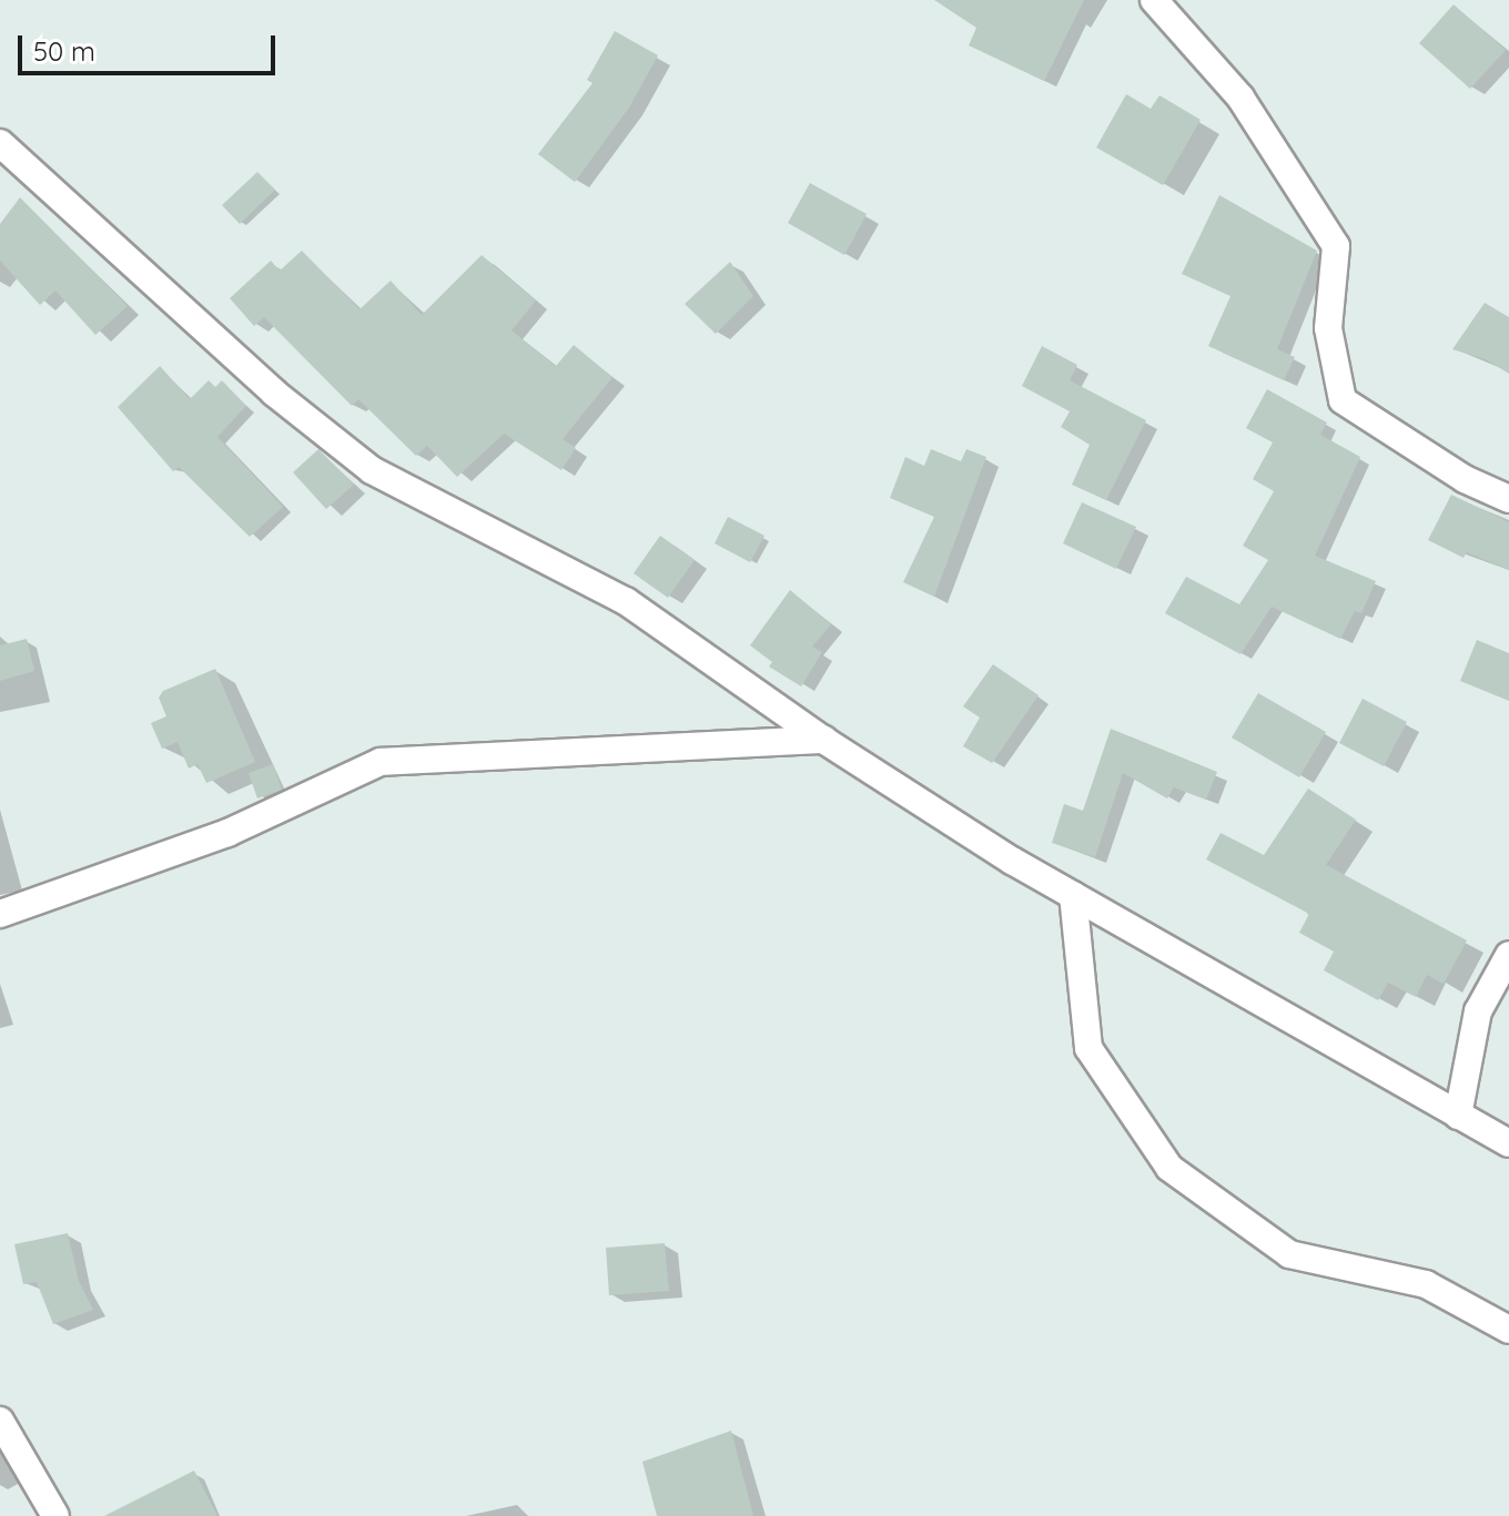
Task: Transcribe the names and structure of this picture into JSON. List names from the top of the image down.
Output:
{
  "scale_bar": "50 m"
}
